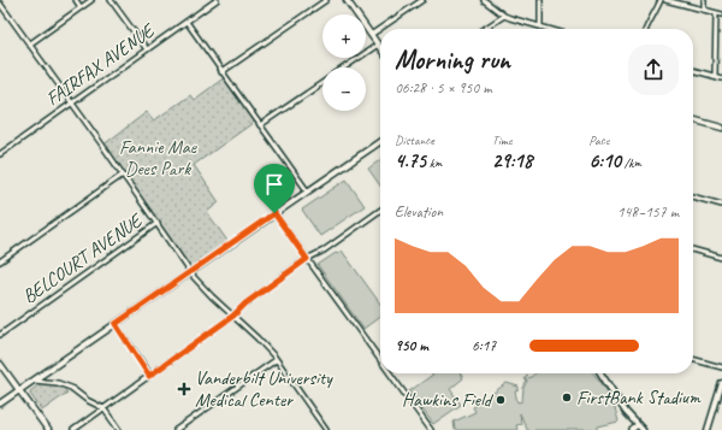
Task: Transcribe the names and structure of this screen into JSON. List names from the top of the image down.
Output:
{
  "streets": {
    "street": ["FAIRFAX AVENUE", "BELCOURT AVENUE"]
  },
  "parks": ["Fannie Mae Dees Park"],
  "places": {
    "health": ["Vanderbilt University Medical Center"],
    "other": ["FirstBank Stadium", "Hawkins Field"]
  },
  "page": {
    "map_buttons": ["+", "−"],
    "heading": ["Morning run", "06:28 · 5 × 950 m"],
    "stats": [
      ["Distance", "4.75 km"],
      ["Time", "29:18"],
      ["Pace", "6:10 /km"]
    ],
    "chart": ["Elevation", "148–157 m"],
    "list": [
      {
        "name": "950 m",
        "note": "6:17"
      }
    ]
  }
}
